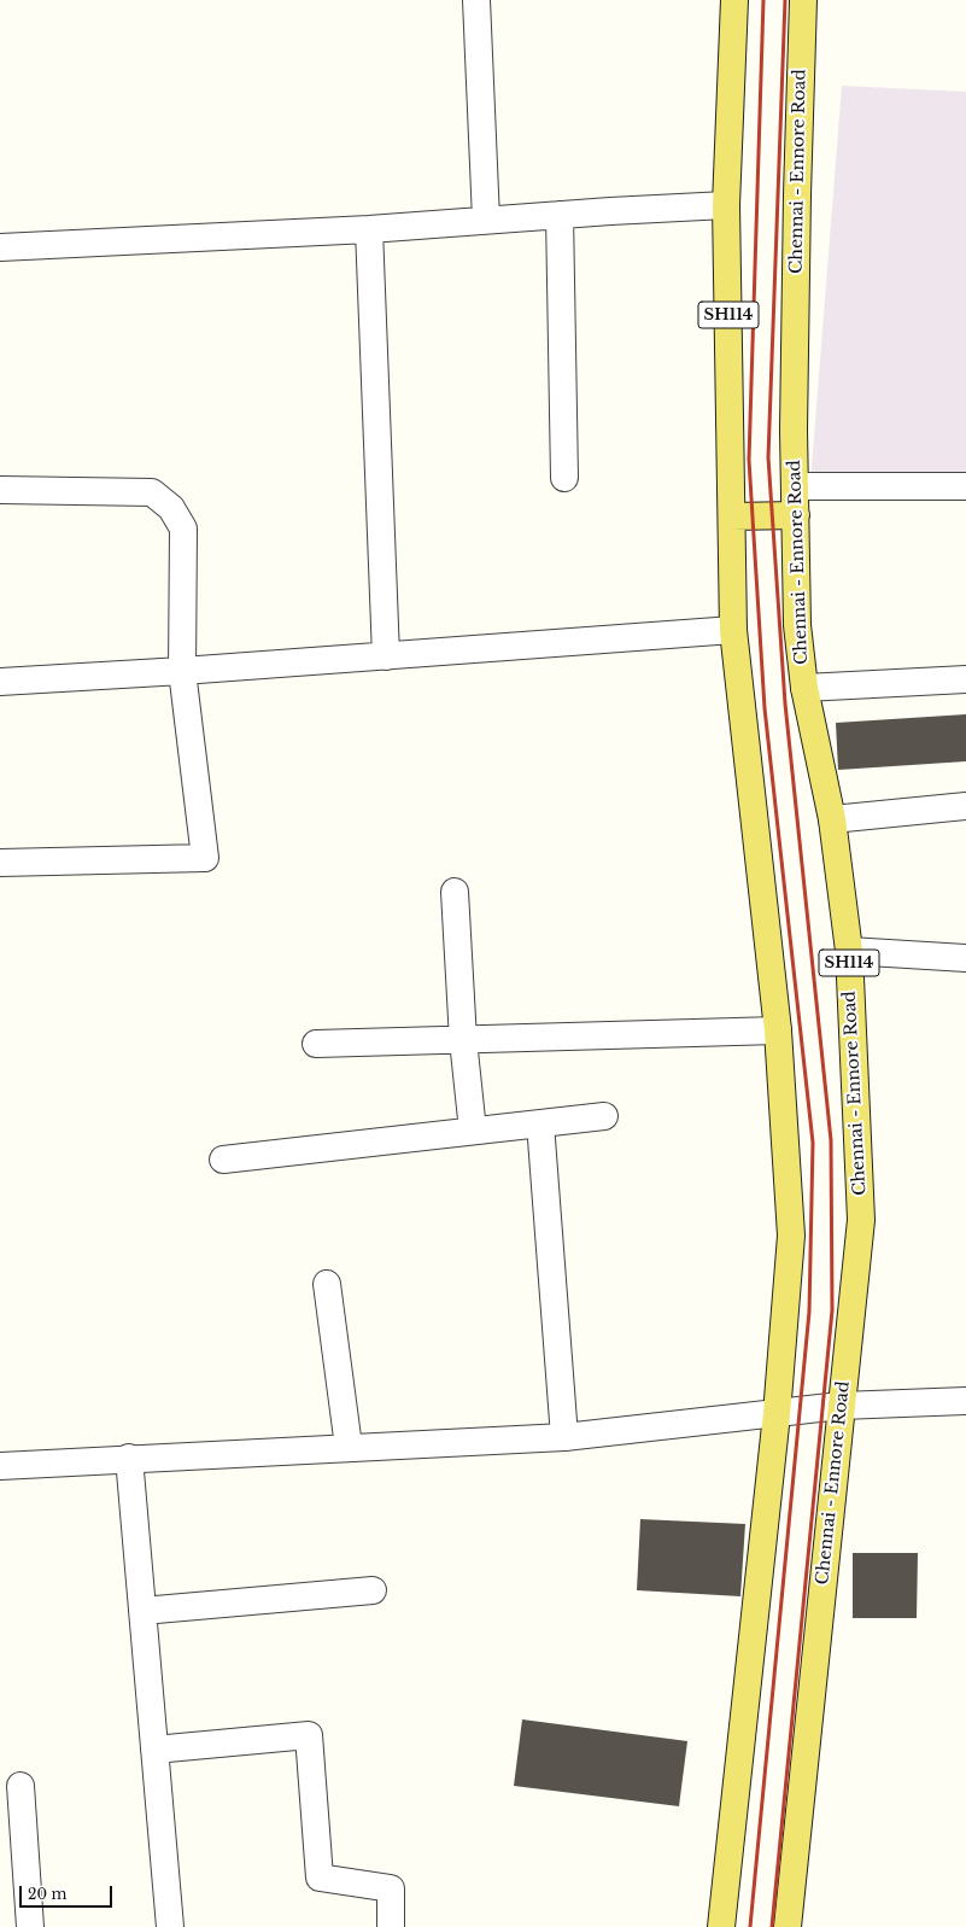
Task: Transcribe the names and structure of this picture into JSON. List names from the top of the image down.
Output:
{
  "streets": {
    "main road": ["Chennai - Ennore Road", "SH114"]
  },
  "scale_bar": "20 m"
}
